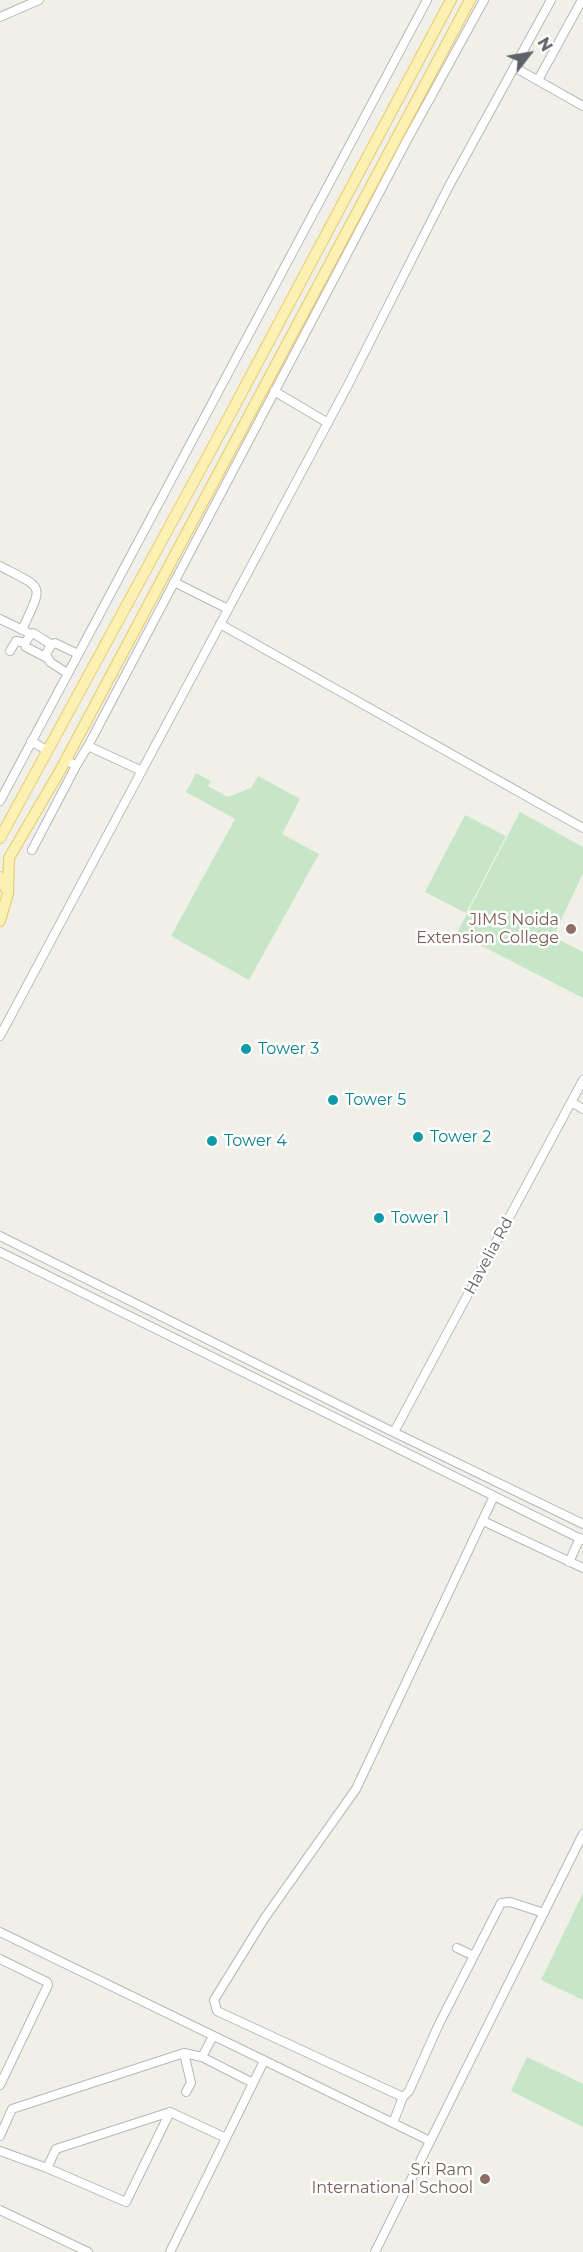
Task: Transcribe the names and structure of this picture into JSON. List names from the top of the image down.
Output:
{
  "streets": {
    "street": ["Havelia Rd"]
  },
  "places": [
    "JIMS Noida Extension College",
    "Tower 3",
    "Tower 5",
    "Tower 2",
    "Tower 4",
    "Tower 1",
    "Sri Ram International School"
  ],
  "north": "top right"
}
